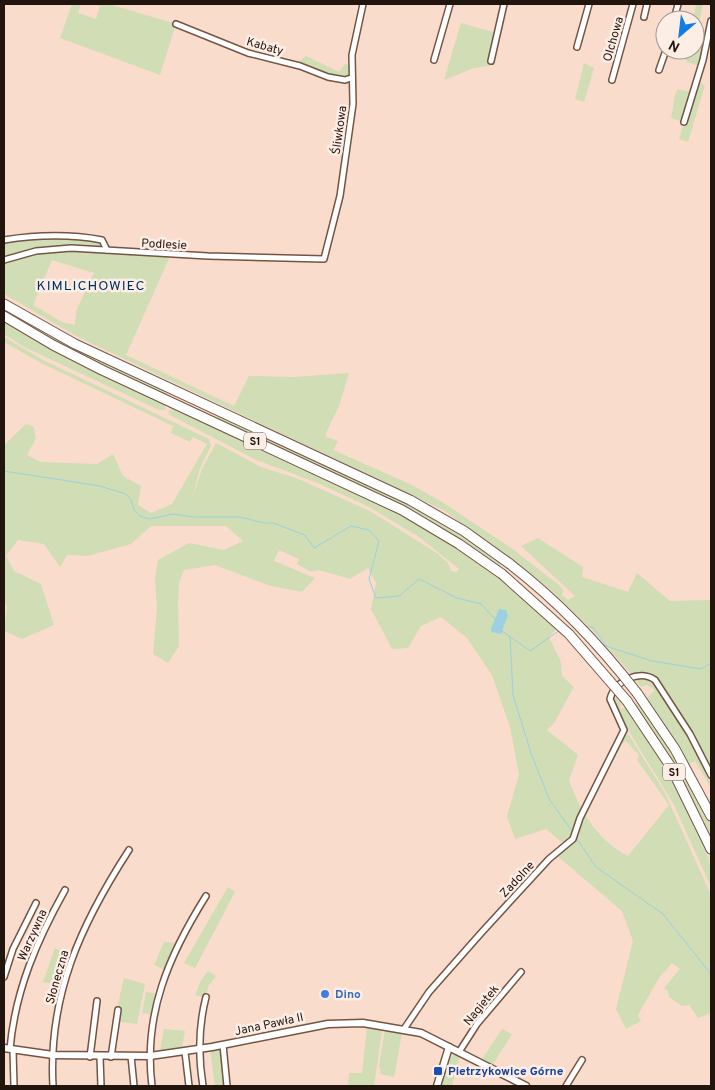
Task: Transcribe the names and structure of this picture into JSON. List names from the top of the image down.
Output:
{
  "streets": {
    "highway": ["S1"],
    "street": [
      "Olchowa",
      "Kabaty",
      "Śliwkowa",
      "Podlesie",
      "Zadolne",
      "Warzywna",
      "Słoneczna",
      "Nagietek",
      "Jana Pawła II"
    ]
  },
  "crossings": [
    ["Kabaty", "Śliwkowa"],
    ["Śliwkowa", "Podlesie"],
    ["Zadolne", "Jana Pawła II"],
    ["Warzywna", "Jana Pawła II"],
    ["Słoneczna", "Jana Pawła II"],
    ["Nagietek", "Jana Pawła II"]
  ],
  "districts": ["KIMLICHOWIEC"],
  "places": {
    "other": ["Dino"],
    "transit": ["Pietrzykowice Górne"]
  },
  "north": "bottom left"
}
